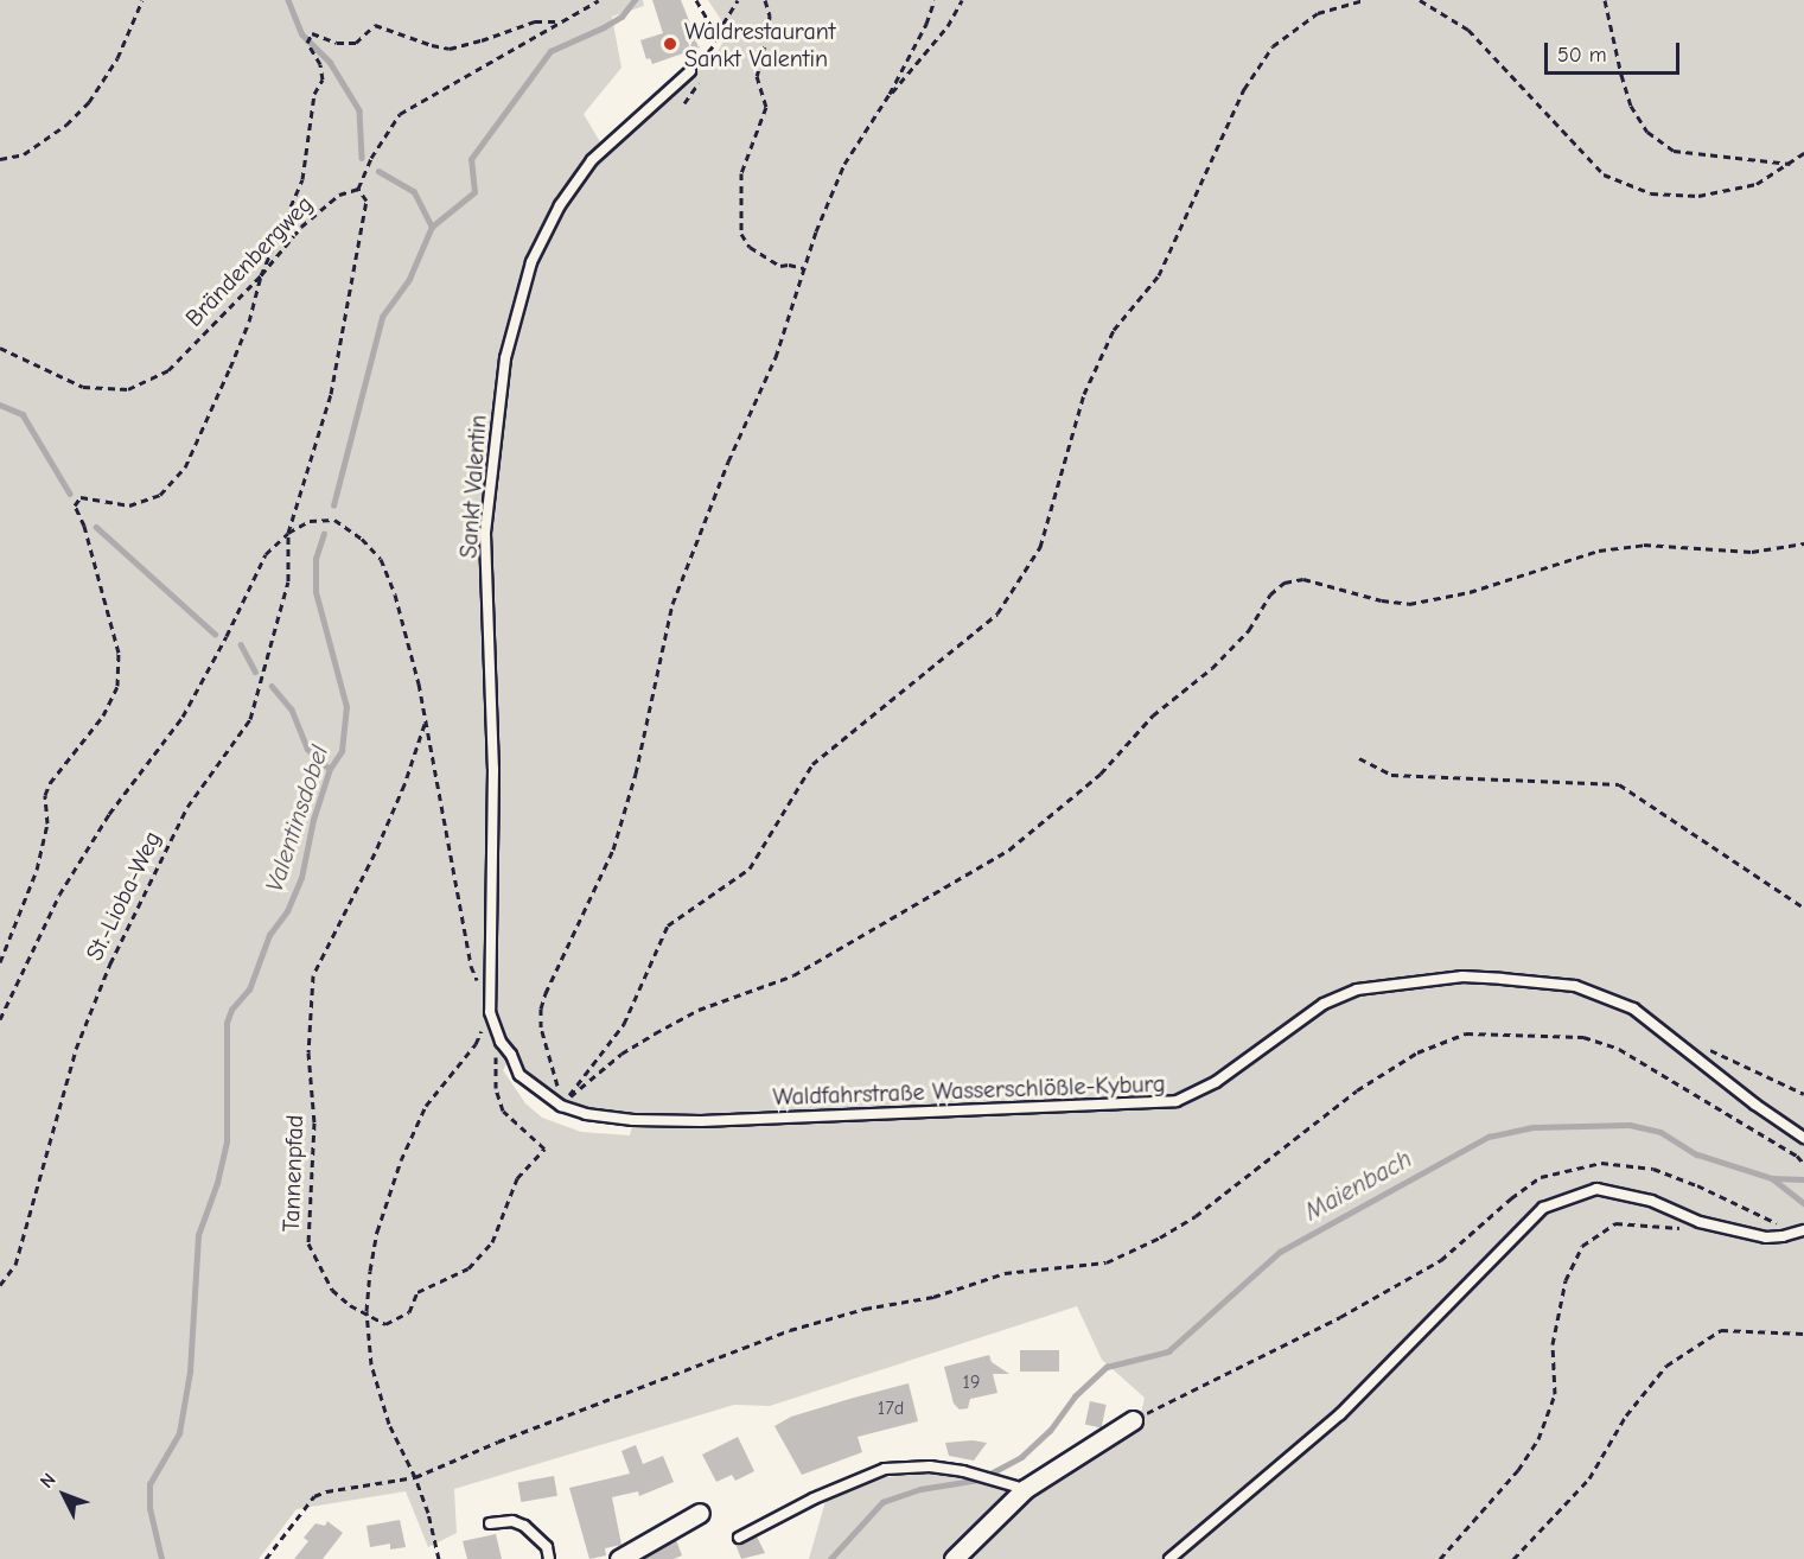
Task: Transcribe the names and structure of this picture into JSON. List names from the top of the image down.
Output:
{
  "streets": {
    "lane": ["Sankt Valentin", "Waldfahrstraße Wasserschlößle-Kyburg"],
    "path": ["Brändenbergweg", "St.-Lioba-Weg", "Tannenpfad"]
  },
  "crossings": [
    ["Sankt Valentin", "Waldfahrstraße Wasserschlößle-Kyburg"],
    ["Waldfahrstraße Wasserschlößle-Kyburg", "Tannenpfad"]
  ],
  "water": ["Valentinsdobel", "Maienbach"],
  "places": ["Waldrestaurant Sankt Valentin"],
  "house_numbers": ["19", "17d"],
  "scale_bar": "50 m",
  "north": "top left"
}
